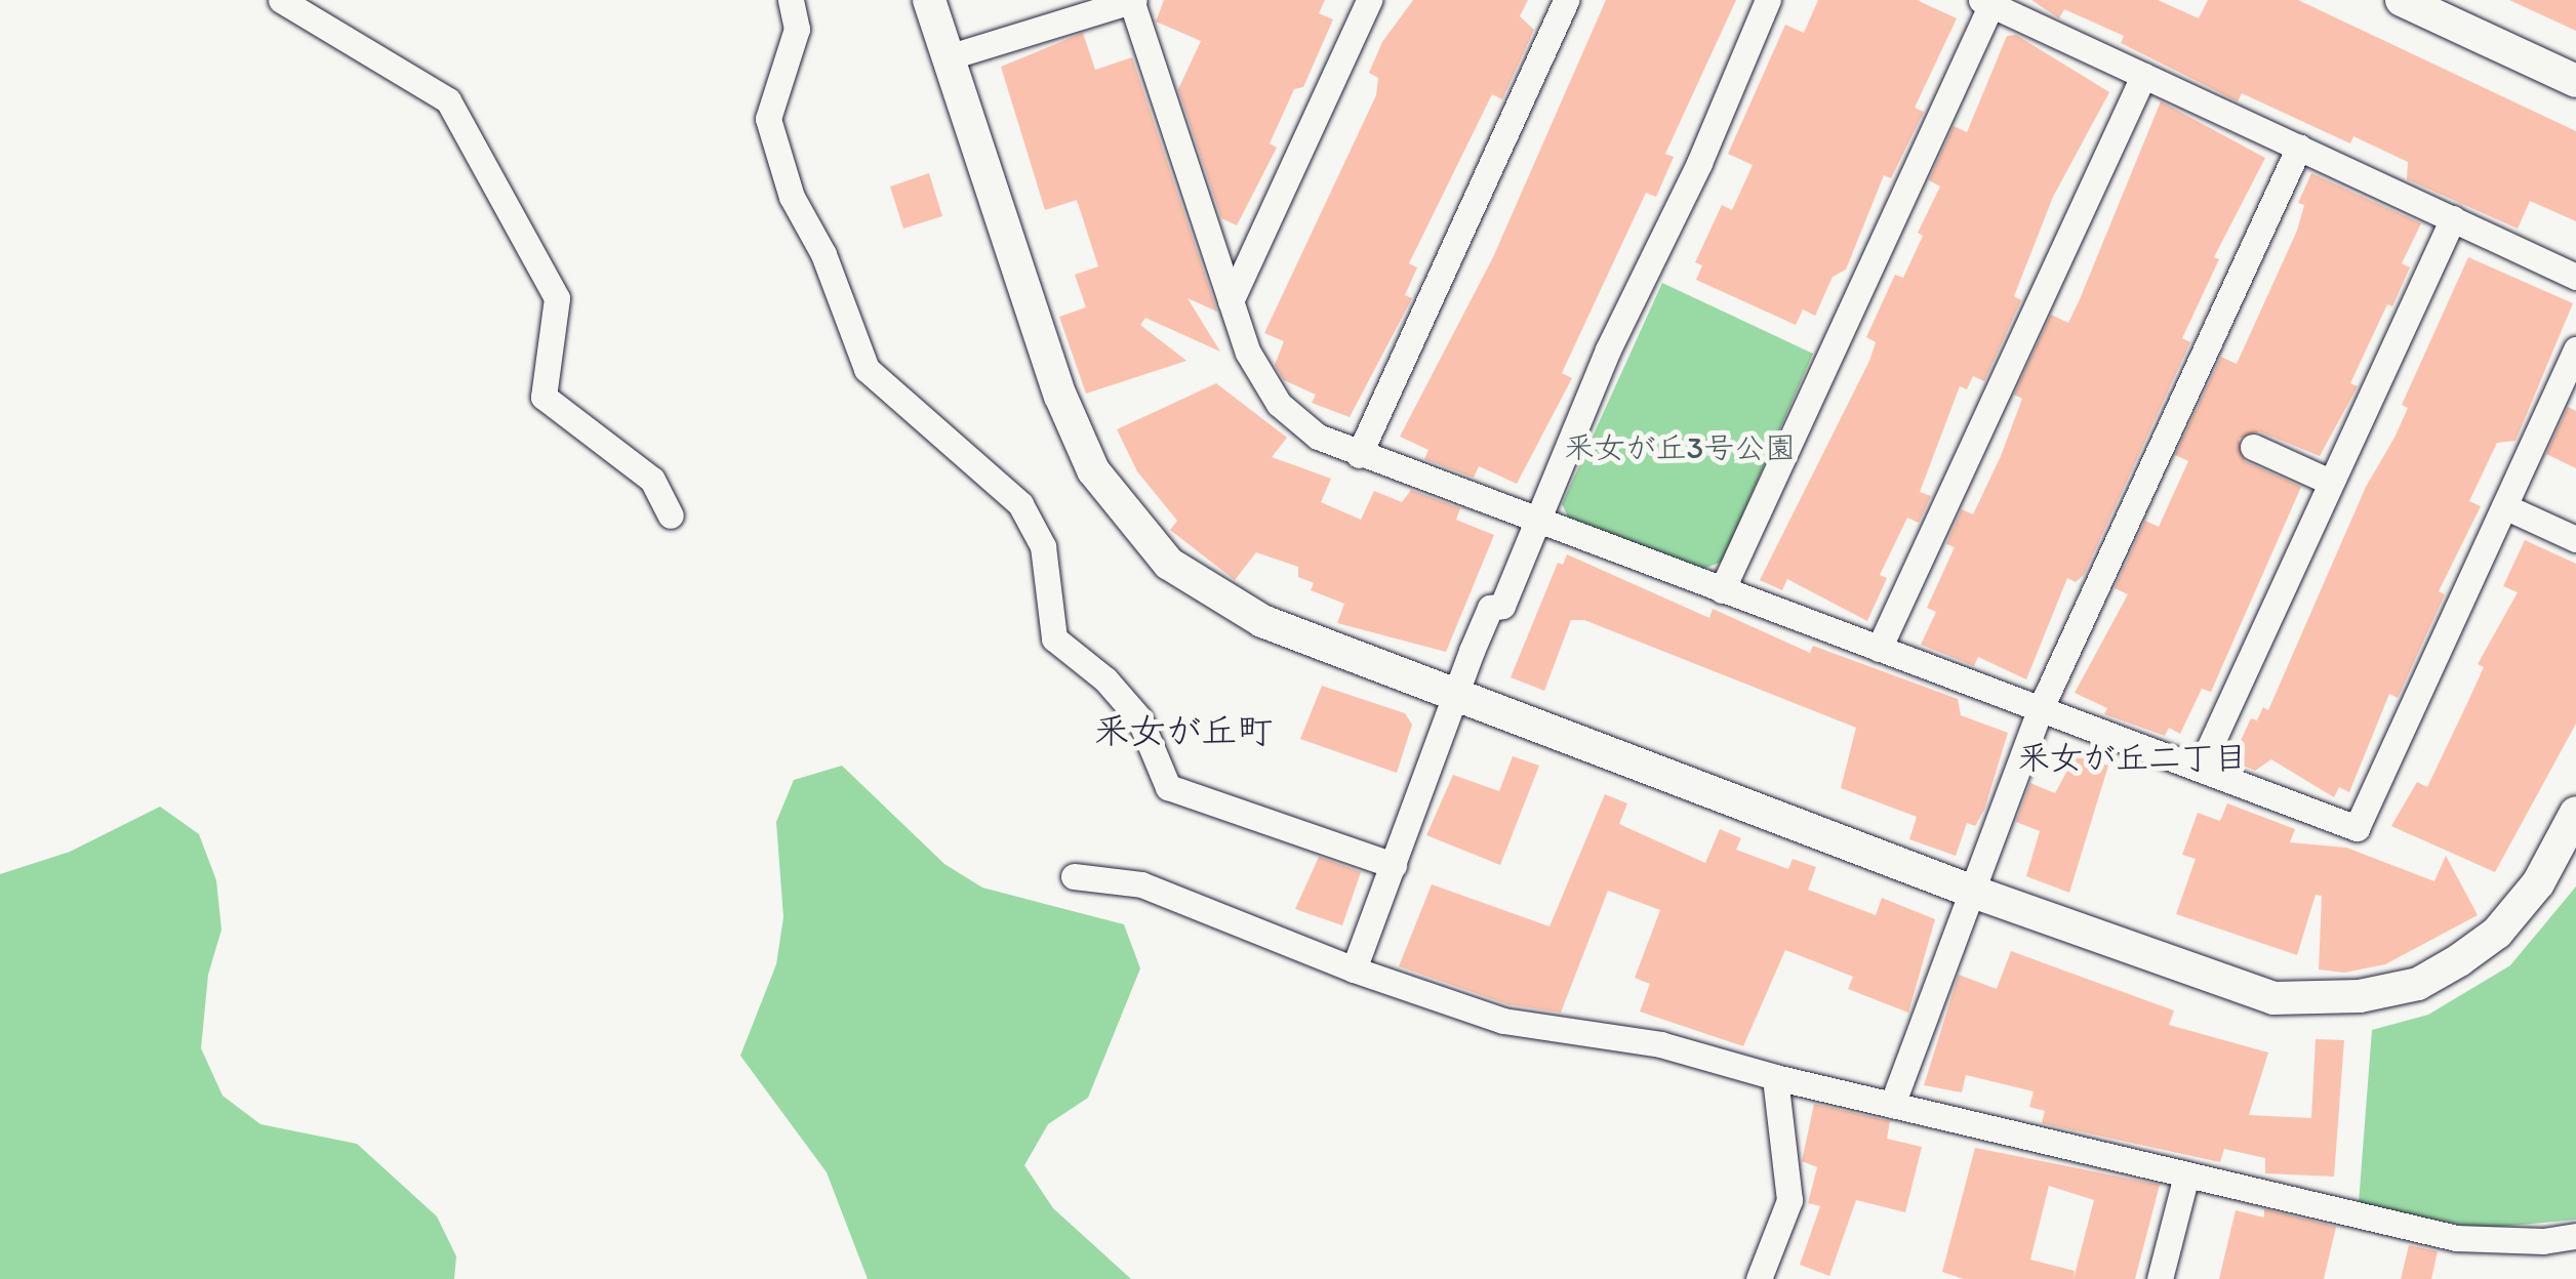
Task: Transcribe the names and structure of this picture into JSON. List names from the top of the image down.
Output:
{
  "districts": ["釆女が丘町", "釆女が丘二丁目"],
  "parks": ["釆女が丘3号公園"]
}
